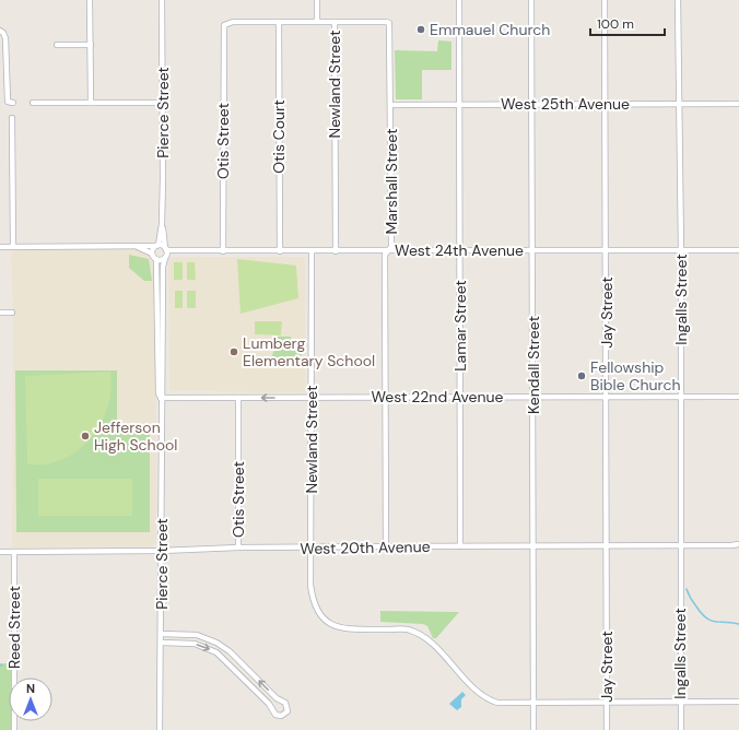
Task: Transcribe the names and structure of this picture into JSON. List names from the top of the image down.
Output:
{
  "streets": {
    "street": [
      "Newland Street",
      "West 25th Avenue",
      "Pierce Street",
      "Otis Court",
      "Otis Street",
      "Marshall Street",
      "West 24th Avenue",
      "Ingalls Street",
      "Jay Street",
      "Lamar Street",
      "Kendall Street",
      "West 22nd Avenue",
      "West 20th Avenue",
      "Reed Street"
    ]
  },
  "crossings": [
    ["Newland Street", "Marshall Street"],
    ["Newland Street", "West 24th Avenue"],
    ["Newland Street", "Kendall Street"],
    ["Newland Street", "West 22nd Avenue"],
    ["Newland Street", "West 20th Avenue"],
    ["West 25th Avenue", "Marshall Street"],
    ["West 25th Avenue", "Ingalls Street"],
    ["West 25th Avenue", "Jay Street"],
    ["West 25th Avenue", "Lamar Street"],
    ["West 25th Avenue", "Kendall Street"],
    ["Pierce Street", "West 24th Avenue"],
    ["Pierce Street", "West 22nd Avenue"],
    ["Pierce Street", "West 20th Avenue"],
    ["Otis Court", "Otis Street"],
    ["Otis Court", "West 24th Avenue"],
    ["Otis Street", "West 24th Avenue"],
    ["Otis Street", "West 22nd Avenue"],
    ["Otis Street", "West 20th Avenue"],
    ["Marshall Street", "West 24th Avenue"],
    ["Marshall Street", "West 22nd Avenue"],
    ["Marshall Street", "West 20th Avenue"],
    ["West 24th Avenue", "Ingalls Street"],
    ["West 24th Avenue", "Jay Street"],
    ["West 24th Avenue", "Lamar Street"],
    ["West 24th Avenue", "Kendall Street"],
    ["Ingalls Street", "West 22nd Avenue"],
    ["Ingalls Street", "West 20th Avenue"],
    ["Jay Street", "West 22nd Avenue"],
    ["Jay Street", "West 20th Avenue"],
    ["Lamar Street", "West 22nd Avenue"],
    ["Lamar Street", "West 20th Avenue"],
    ["Kendall Street", "West 22nd Avenue"],
    ["Kendall Street", "West 20th Avenue"],
    ["West 20th Avenue", "Reed Street"]
  ],
  "places": [
    "Emmauel Church",
    "Lumberg Elementary School",
    "Fellowship Bible Church",
    "Jefferson High School"
  ],
  "scale_bar": "100 m",
  "north": "top"
}
